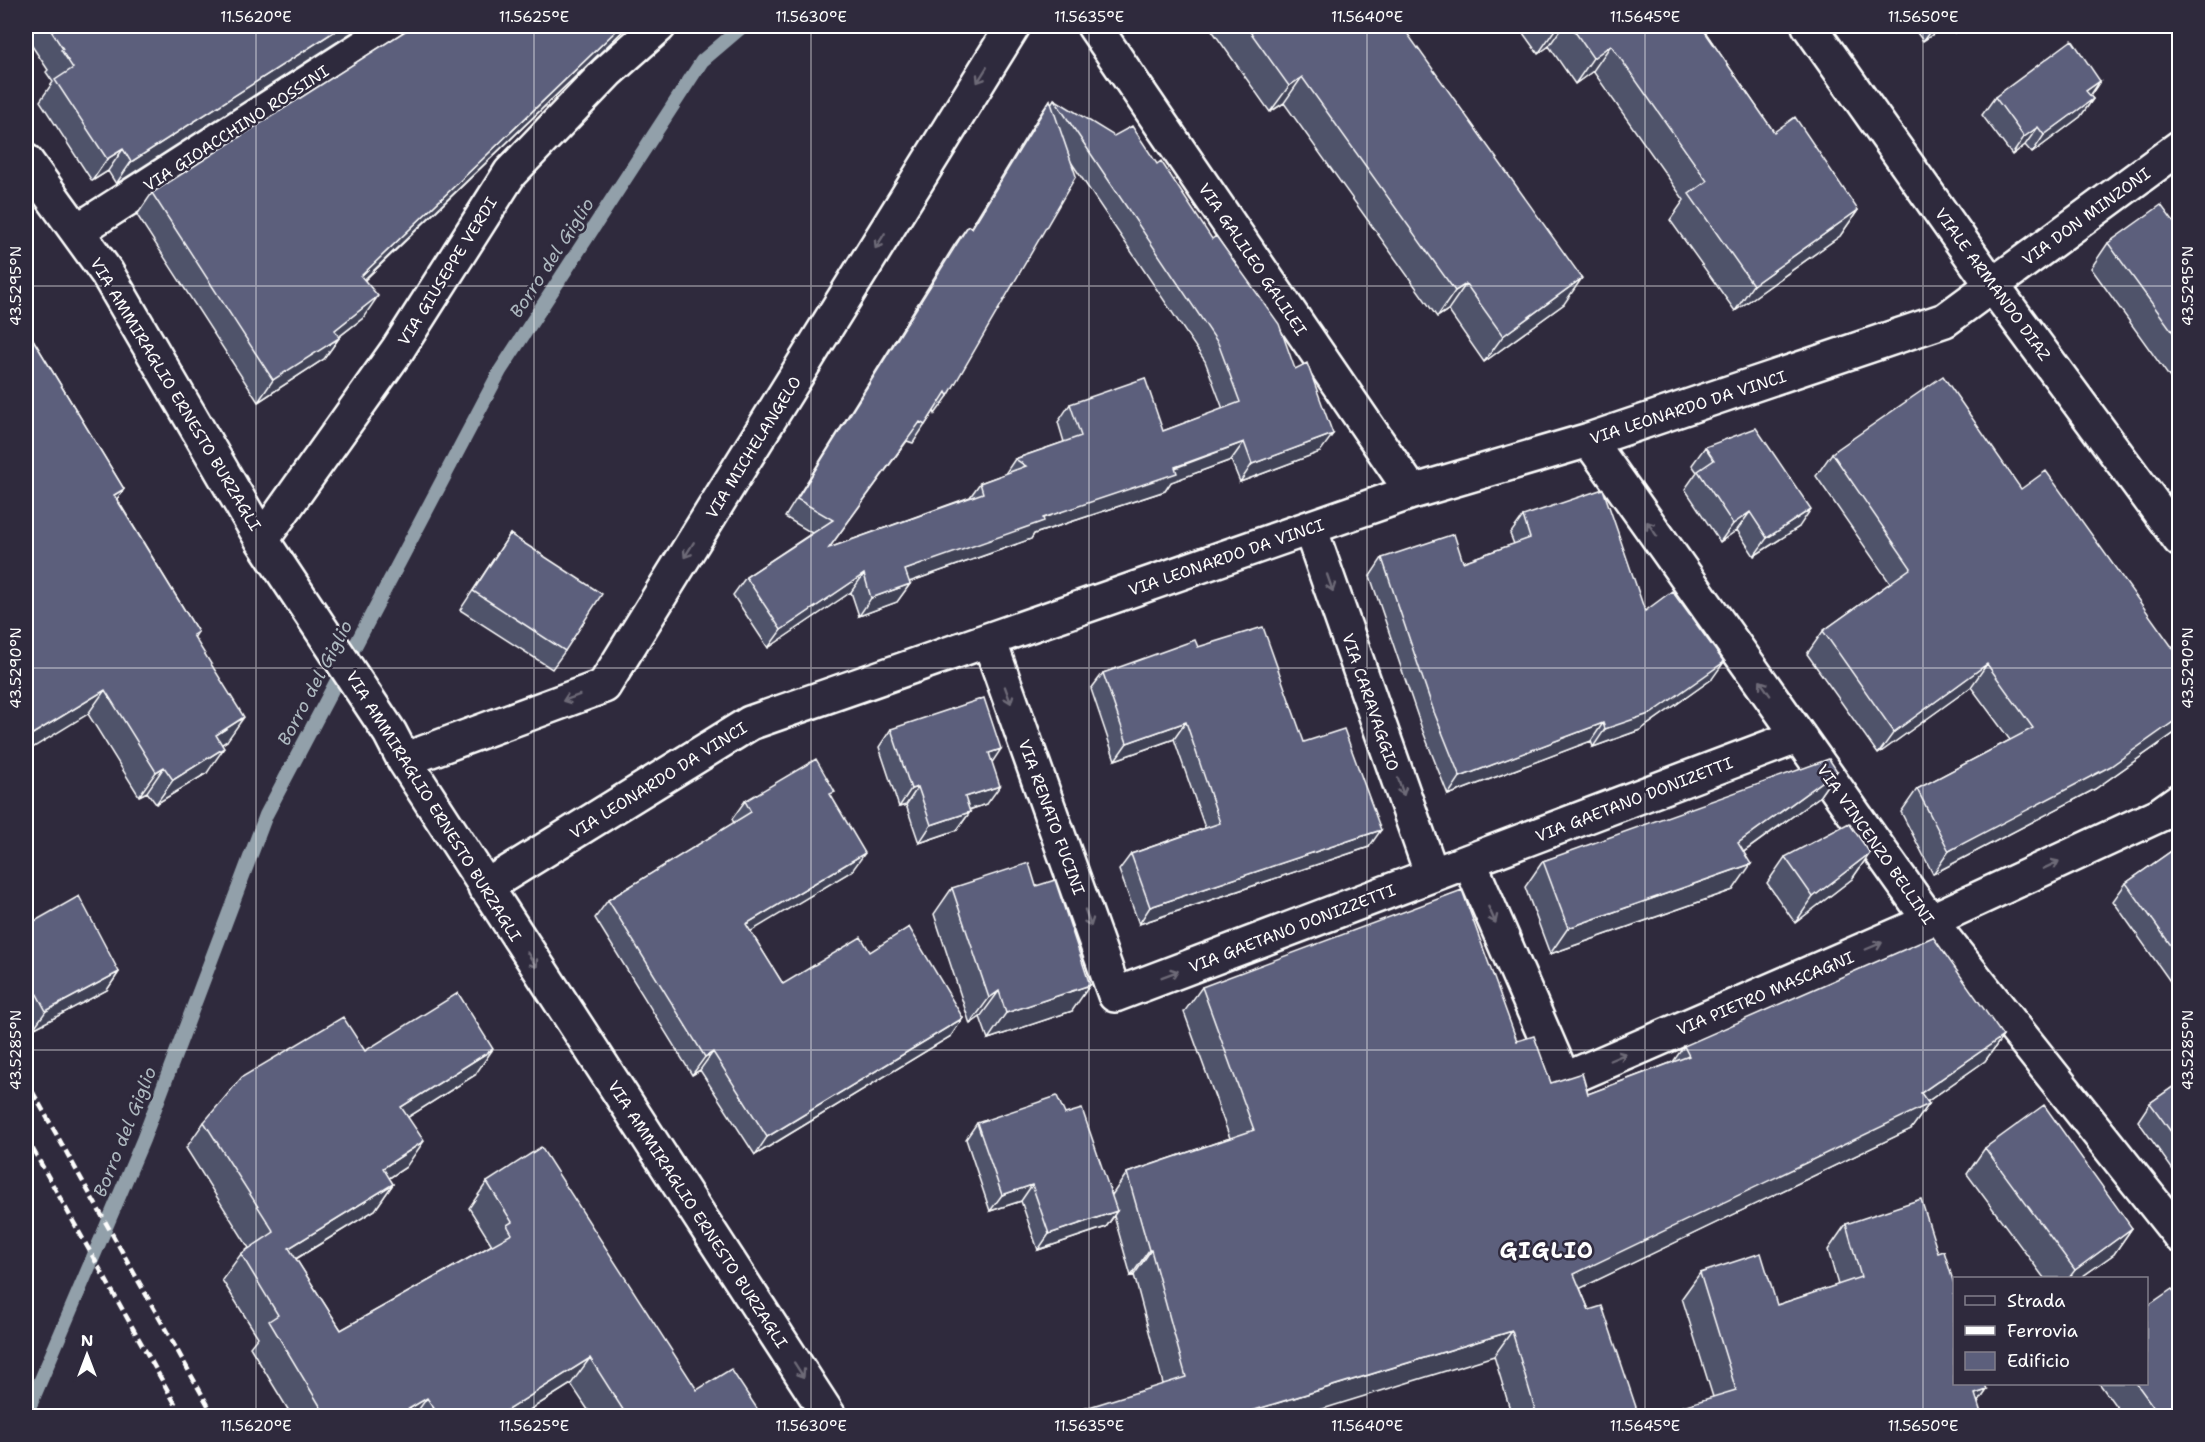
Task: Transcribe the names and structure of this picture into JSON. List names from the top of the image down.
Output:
{
  "streets": {
    "street": [
      "VIA GIOACCHINO ROSSINI",
      "VIA DON MINZONI",
      "VIA GALILEO GALILEI",
      "VIA GIUSEPPE VERDI",
      "VIALE ARMANDO DIAZ",
      "VIA AMMIRAGLIO ERNESTO BURZAGLI",
      "VIA LEONARDO DA VINCI",
      "VIA MICHELANGELO",
      "VIA CARAVAGGIO",
      "VIA GAETANO DONIZETTI",
      "VIA RENATO FUCINI",
      "VIA VINCENZO BELLINI",
      "VIA GAETANO DONIZZETTI",
      "VIA PIETRO MASCAGNI"
    ]
  },
  "crossings": [
    ["VIA GIOACCHINO ROSSINI", "VIA AMMIRAGLIO ERNESTO BURZAGLI"],
    ["VIA DON MINZONI", "VIALE ARMANDO DIAZ"],
    ["VIA DON MINZONI", "VIA LEONARDO DA VINCI"],
    ["VIA GALILEO GALILEI", "VIA LEONARDO DA VINCI"],
    ["VIA GIUSEPPE VERDI", "VIA AMMIRAGLIO ERNESTO BURZAGLI"],
    ["VIALE ARMANDO DIAZ", "VIA LEONARDO DA VINCI"],
    ["VIA AMMIRAGLIO ERNESTO BURZAGLI", "VIA LEONARDO DA VINCI"],
    ["VIA AMMIRAGLIO ERNESTO BURZAGLI", "VIA MICHELANGELO"],
    ["VIA LEONARDO DA VINCI", "VIA CARAVAGGIO"],
    ["VIA LEONARDO DA VINCI", "VIA RENATO FUCINI"],
    ["VIA LEONARDO DA VINCI", "VIA VINCENZO BELLINI"],
    ["VIA CARAVAGGIO", "VIA GAETANO DONIZZETTI"],
    ["VIA GAETANO DONIZETTI", "VIA VINCENZO BELLINI"],
    ["VIA GAETANO DONIZETTI", "VIA GAETANO DONIZZETTI"],
    ["VIA GAETANO DONIZETTI", "VIA PIETRO MASCAGNI"],
    ["VIA RENATO FUCINI", "VIA GAETANO DONIZZETTI"],
    ["VIA VINCENZO BELLINI", "VIA PIETRO MASCAGNI"],
    ["VIA GAETANO DONIZZETTI", "VIA PIETRO MASCAGNI"]
  ],
  "one_way": [
    "VIA AMMIRAGLIO ERNESTO BURZAGLI",
    "VIA MICHELANGELO",
    "VIA CARAVAGGIO",
    "VIA RENATO FUCINI",
    "VIA VINCENZO BELLINI",
    "VIA GAETANO DONIZZETTI"
  ],
  "districts": ["GIGLIO"],
  "water": ["Borro del Giglio"],
  "legend": ["Strada", "Ferrovia", "Edificio"],
  "north": "top",
  "coordinates": [
    "11.5620°E",
    "11.5625°E",
    "11.5630°E",
    "11.5635°E",
    "11.5640°E",
    "11.5645°E",
    "11.5650°E",
    "43.5295°N",
    "43.5290°N",
    "43.5285°N"
  ]
}
